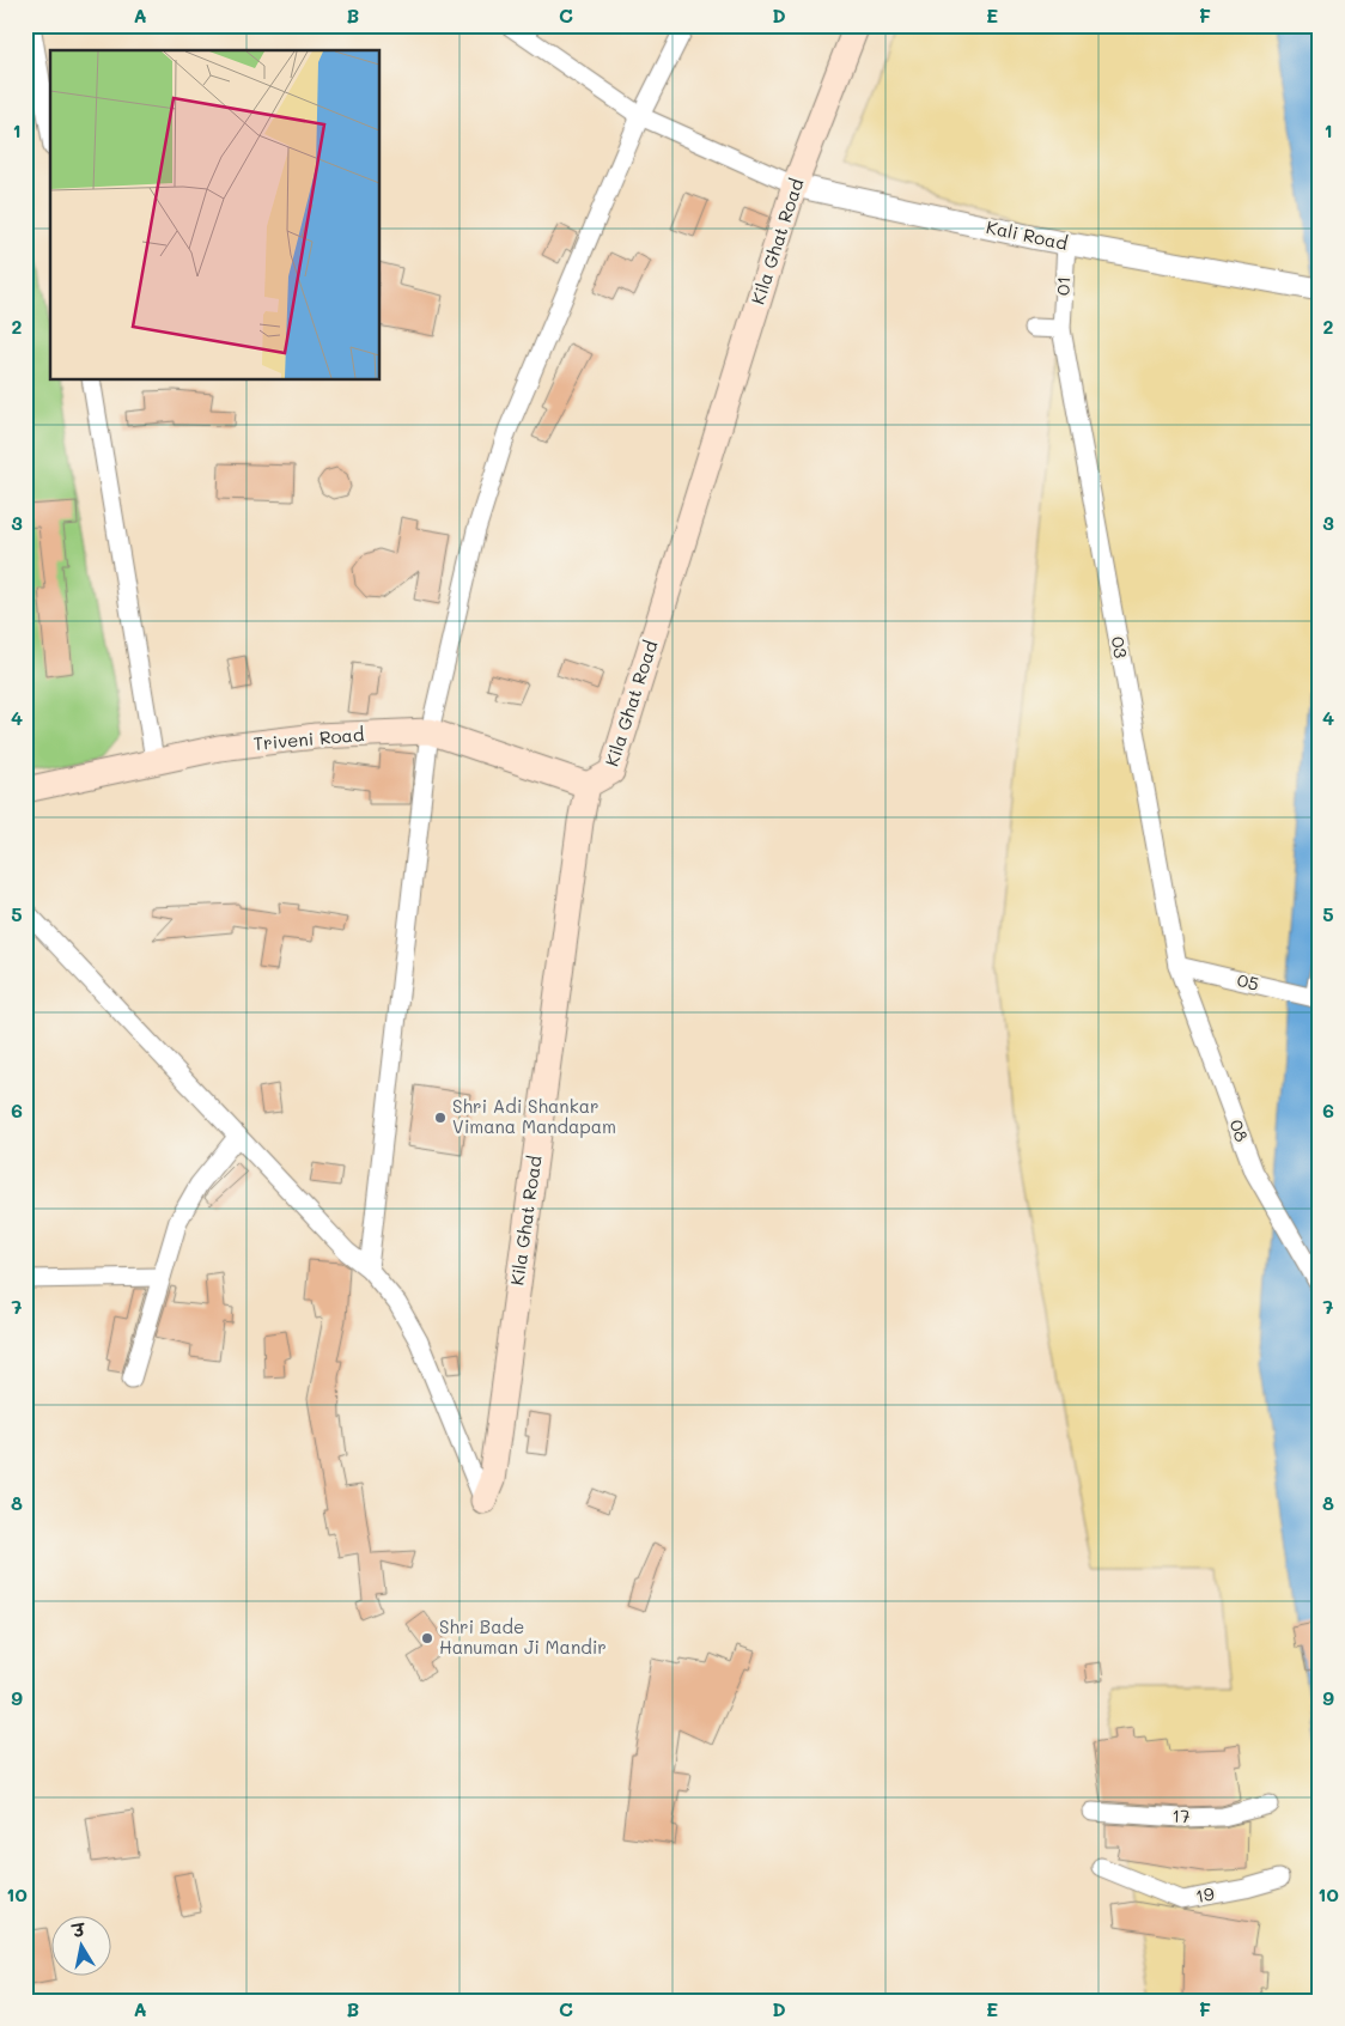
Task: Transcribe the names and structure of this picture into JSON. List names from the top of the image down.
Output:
{
  "streets": {
    "main road": ["Kila Ghat Road", "Triveni Road"],
    "street": [
      "Kali Road",
      "01",
      "03",
      "05",
      "08",
      "17",
      "19"
    ]
  },
  "crossings": [
    ["Kali Road", "Kila Ghat Road"],
    ["Kali Road", "01"],
    ["Kila Ghat Road", "Triveni Road"],
    ["01", "03"],
    ["03", "05"],
    ["03", "08"],
    ["05", "08"]
  ],
  "places": ["Shri Adi Shankar Vimana Mandapam", "Shri Bade Hanuman Ji Mandir"],
  "north": "top",
  "grid": {
    "columns": [
      "A",
      "B",
      "C",
      "D",
      "E",
      "F"
    ],
    "rows": [
      "1",
      "2",
      "3",
      "4",
      "5",
      "6",
      "7",
      "8",
      "9",
      "10"
    ]
  }
}
